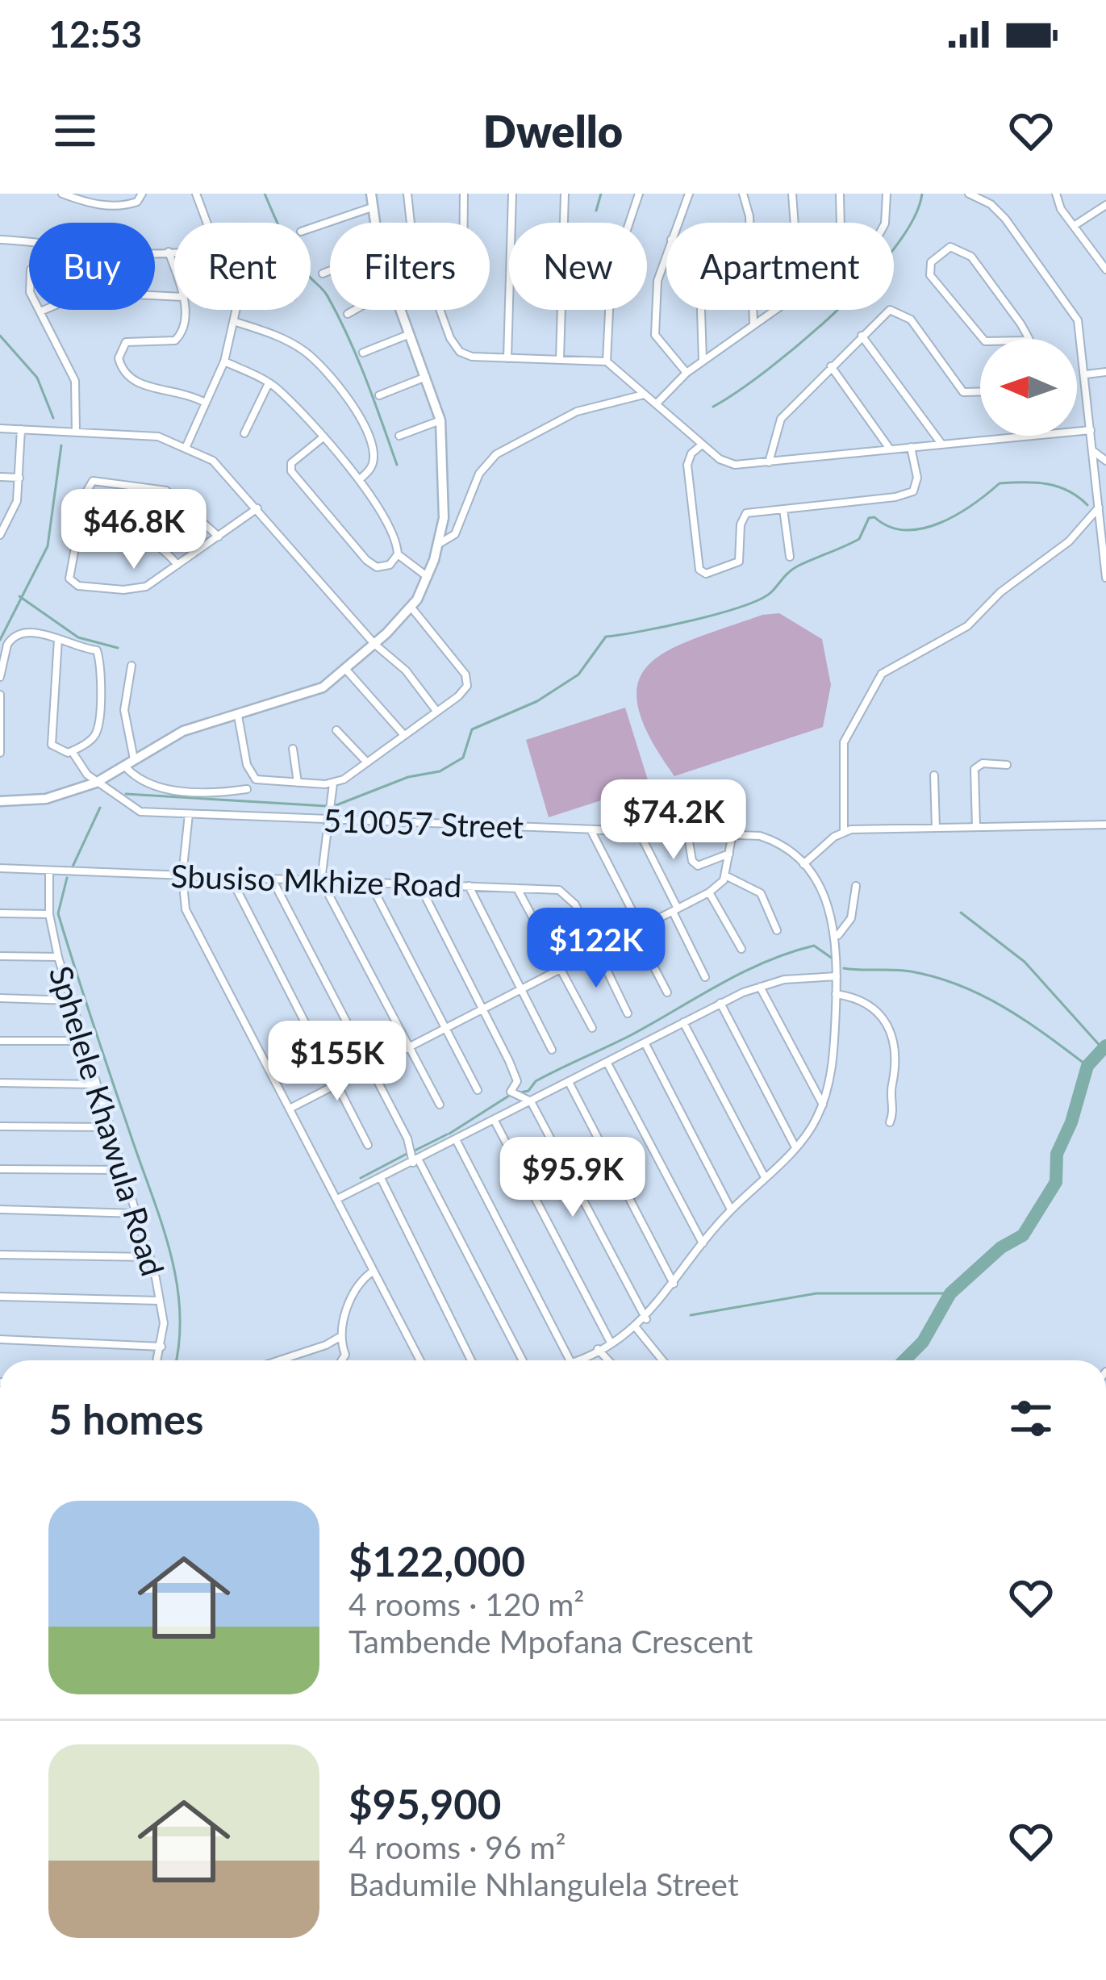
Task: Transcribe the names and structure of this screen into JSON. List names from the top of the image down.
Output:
{
  "streets": {
    "street": ["510057 Street", "Sbusiso Mkhize Road", "Sphelele Khawula Road"]
  },
  "crossings": [
    ["Sbusiso Mkhize Road", "Sphelele Khawula Road"]
  ],
  "north": "left",
  "page": {
    "status": "12:53",
    "header": "Dwello",
    "chip": [
      "Buy",
      "Rent",
      "Filters",
      "New",
      "Apartment"
    ],
    "price": [
      "$46.8K",
      "$74.2K",
      "$122K",
      "$155K",
      "$95.9K"
    ],
    "heading": "5 homes",
    "list": [
      {
        "name": "$122,000",
        "note": "4 rooms · 120 m² · Tambende Mpofana Crescent"
      },
      {
        "name": "$95,900",
        "note": "4 rooms · 96 m² · Badumile Nhlangulela Street"
      }
    ]
  }
}
